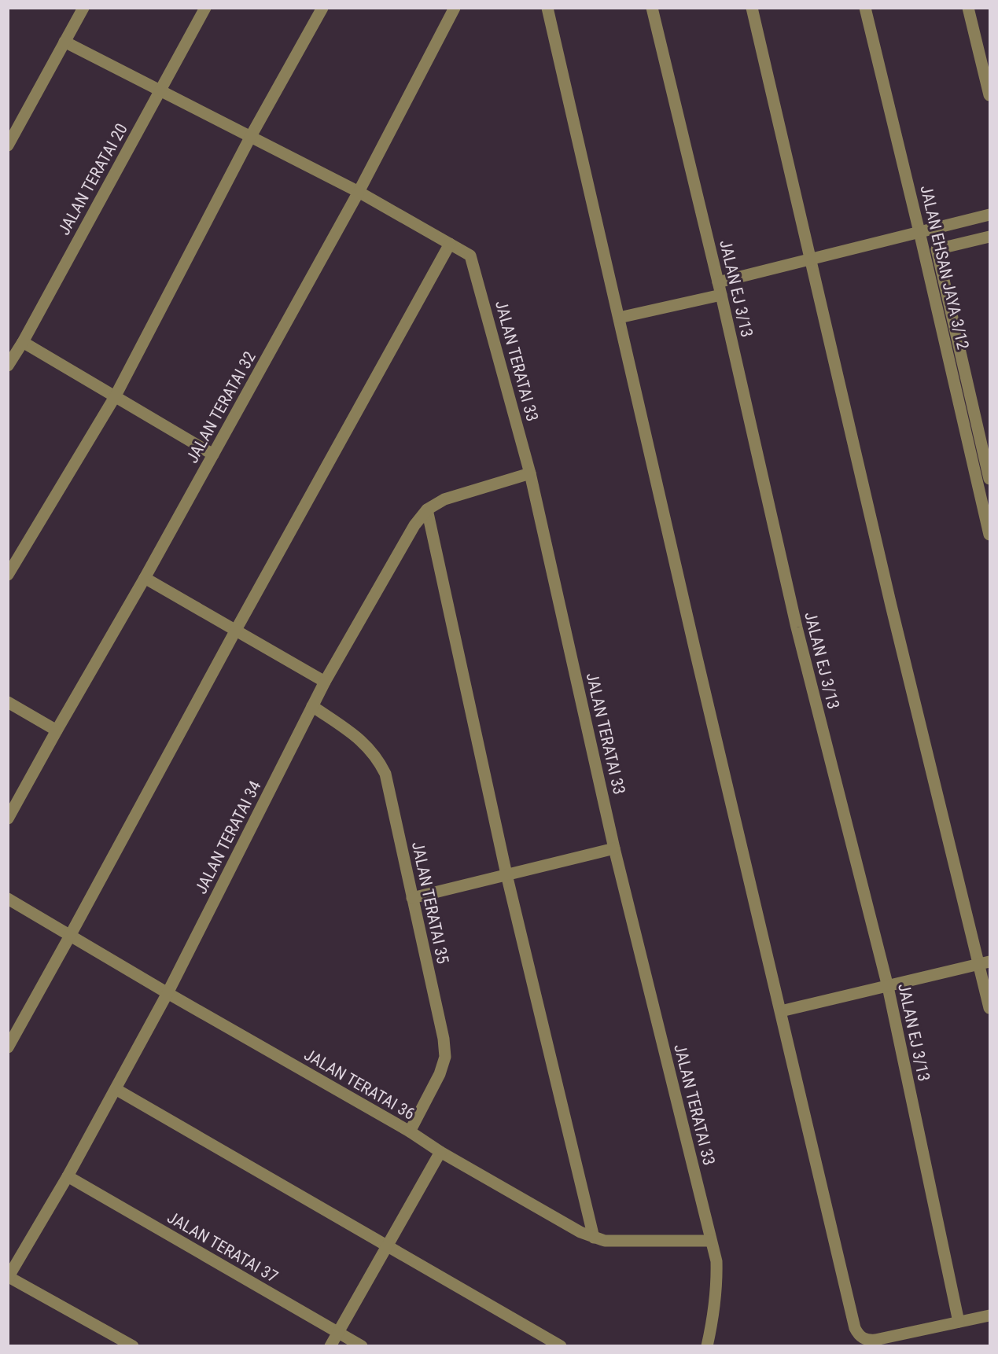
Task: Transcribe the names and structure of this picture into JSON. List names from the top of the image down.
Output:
{
  "streets": {
    "street": [
      "JALAN TERATAI 20",
      "JALAN EHSAN JAYA 3/12",
      "JALAN EJ 3/13",
      "JALAN TERATAI 33",
      "JALAN TERATAI 32",
      "JALAN TERATAI 34",
      "JALAN TERATAI 35",
      "JALAN TERATAI 36",
      "JALAN TERATAI 37"
    ]
  },
  "crossings": [
    ["JALAN TERATAI 20", "JALAN TERATAI 33"],
    ["JALAN TERATAI 33", "JALAN TERATAI 32"],
    ["JALAN TERATAI 33", "JALAN TERATAI 34"],
    ["JALAN TERATAI 33", "JALAN TERATAI 36"],
    ["JALAN TERATAI 34", "JALAN TERATAI 35"],
    ["JALAN TERATAI 34", "JALAN TERATAI 36"],
    ["JALAN TERATAI 34", "JALAN TERATAI 37"],
    ["JALAN TERATAI 35", "JALAN TERATAI 36"]
  ]
}
